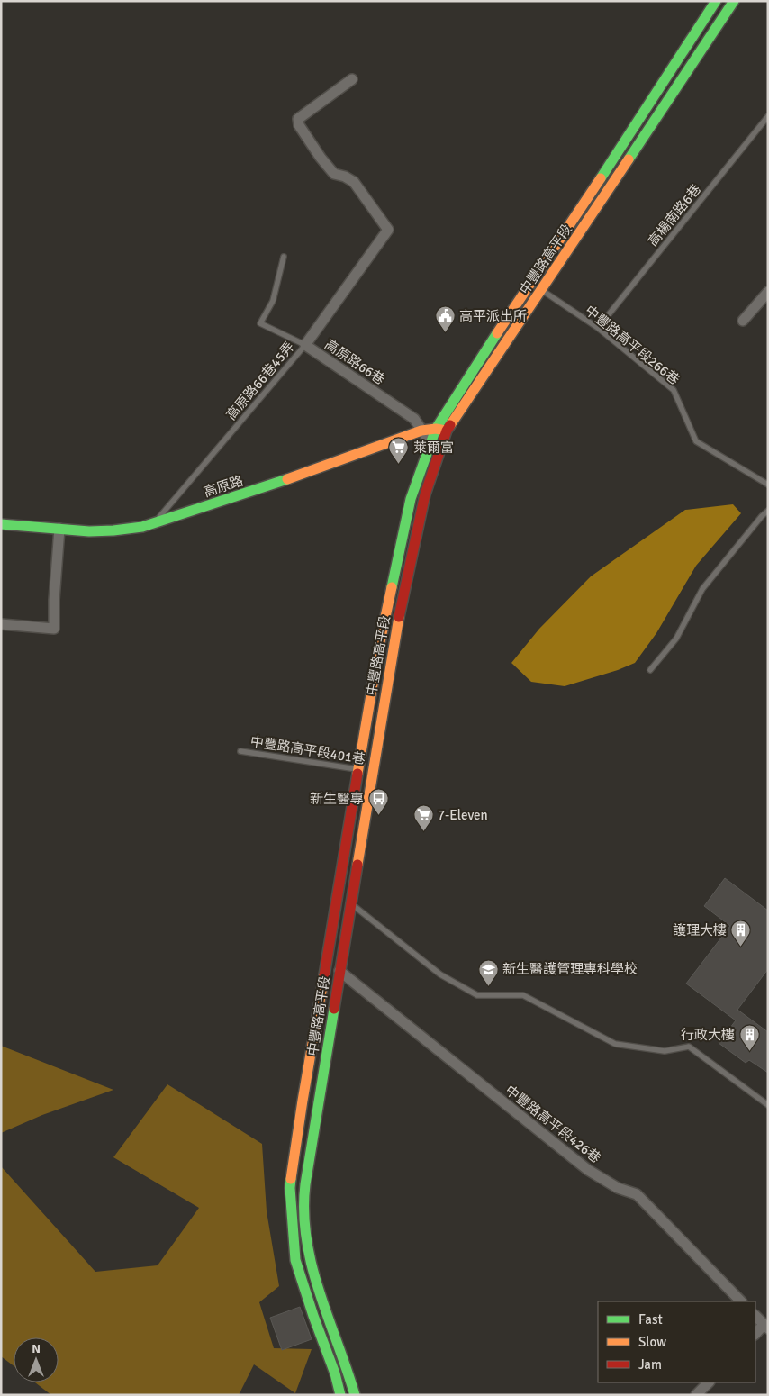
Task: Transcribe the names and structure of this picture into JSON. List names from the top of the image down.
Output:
{
  "streets": {
    "main road": ["中豐路高平段", "高原路"],
    "street": ["高原路66巷", "中豐路高平段426巷"],
    "lane": [
      "高楊南路6巷",
      "中豐路高平段266巷",
      "高原路66巷45弄",
      "中豐路高平段401巷"
    ]
  },
  "crossings": [
    ["高楊南路6巷", "中豐路高平段266巷"],
    ["中豐路高平段", "中豐路高平段266巷"],
    ["中豐路高平段", "高原路66巷"],
    ["中豐路高平段", "高原路"],
    ["中豐路高平段", "中豐路高平段401巷"],
    ["中豐路高平段", "中豐路高平段426巷"],
    ["高原路66巷", "高原路66巷45弄"],
    ["高原路66巷", "高原路"],
    ["高原路66巷45弄", "高原路"]
  ],
  "places": {
    "public building": ["高平派出所"],
    "supermarket": ["萊爾富", "7-Eleven"],
    "bus stop": ["新生醫專"],
    "building": ["護理大樓", "行政大樓"],
    "school or university": ["新生醫護管理專科學校"]
  },
  "legend": ["Fast", "Slow", "Jam"],
  "north": "top"
}
